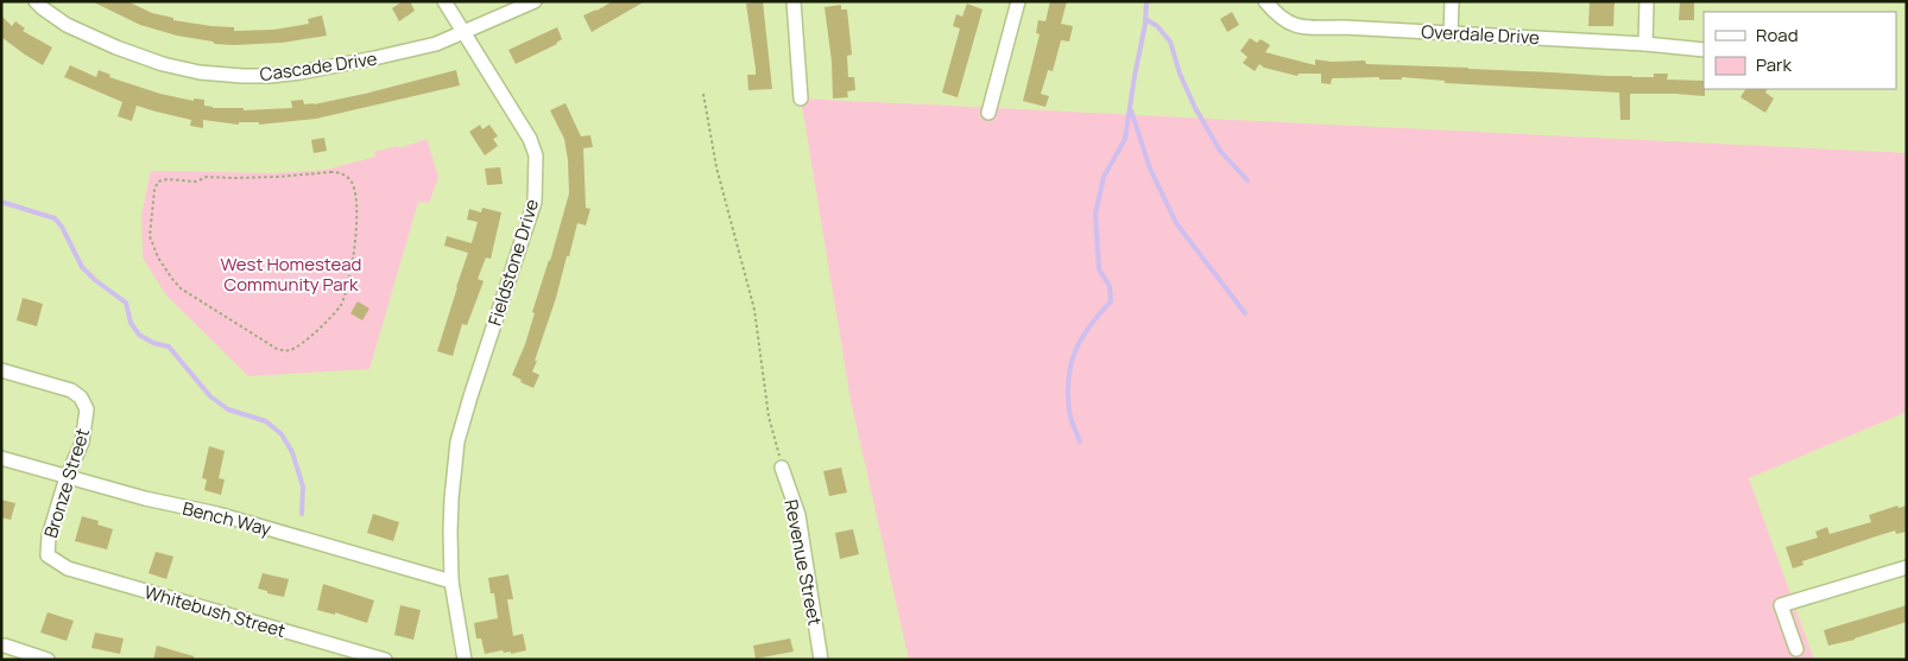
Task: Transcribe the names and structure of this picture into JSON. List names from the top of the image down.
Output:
{
  "streets": {
    "street": [
      "Overdale Drive",
      "Cascade Drive",
      "Fieldstone Drive",
      "Bronze Street",
      "Bench Way",
      "Revenue Street",
      "Whitebush Street"
    ]
  },
  "crossings": [
    ["Cascade Drive", "Fieldstone Drive"],
    ["Fieldstone Drive", "Bench Way"],
    ["Bronze Street", "Bench Way"],
    ["Bronze Street", "Whitebush Street"]
  ],
  "parks": ["West Homestead Community Park"],
  "legend": ["Road", "Park"]
}
